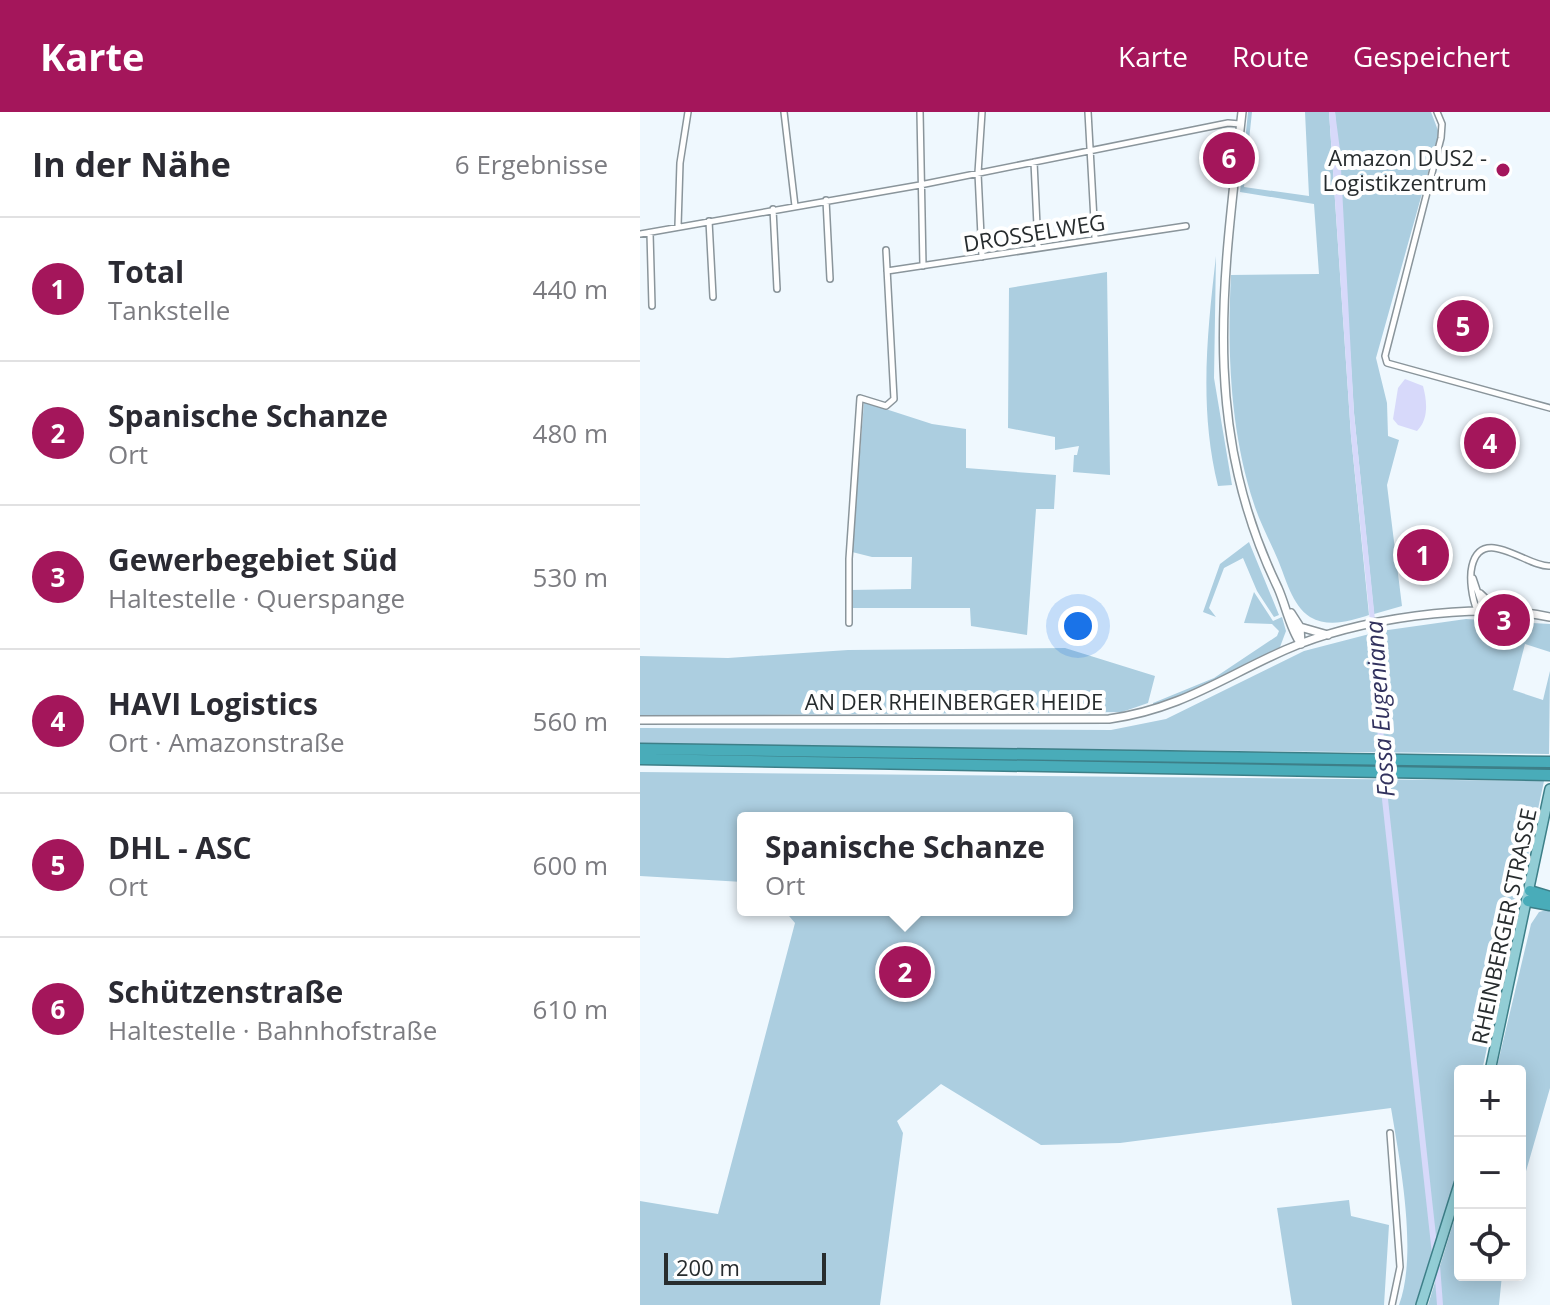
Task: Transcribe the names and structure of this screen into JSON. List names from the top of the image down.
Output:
{
  "streets": {
    "main road": ["RHEINBERGER STRASSE"],
    "street": ["DROSSELWEG", "AN DER RHEINBERGER HEIDE"]
  },
  "water": ["Fossa Eugeniana"],
  "places": ["Amazon DUS2 - Logistikzentrum"],
  "scale_bar": "200 m",
  "page": {
    "header": "Karte",
    "nav": ["Karte", "Route", "Gespeichert"],
    "heading": ["In der Nähe", "6 Ergebnisse"],
    "pins": [
      "6",
      "5",
      "4",
      "1",
      "3",
      "2"
    ],
    "list": [
      {
        "mark": "1",
        "name": "Total",
        "note": "Tankstelle",
        "value": "440 m"
      },
      {
        "mark": "2",
        "name": "Spanische Schanze",
        "note": "Ort",
        "value": "480 m"
      },
      {
        "mark": "3",
        "name": "Gewerbegebiet Süd",
        "note": "Haltestelle · Querspange",
        "value": "530 m"
      },
      {
        "mark": "4",
        "name": "HAVI Logistics",
        "note": "Ort · Amazonstraße",
        "value": "560 m"
      },
      {
        "mark": "5",
        "name": "DHL - ASC",
        "note": "Ort",
        "value": "600 m"
      },
      {
        "mark": "6",
        "name": "Schützenstraße",
        "note": "Haltestelle · Bahnhofstraße",
        "value": "610 m"
      }
    ],
    "popup": ["Spanische Schanze", "Ort"],
    "map_buttons": ["+", "−"],
    "scale": "200 m"
  }
}
